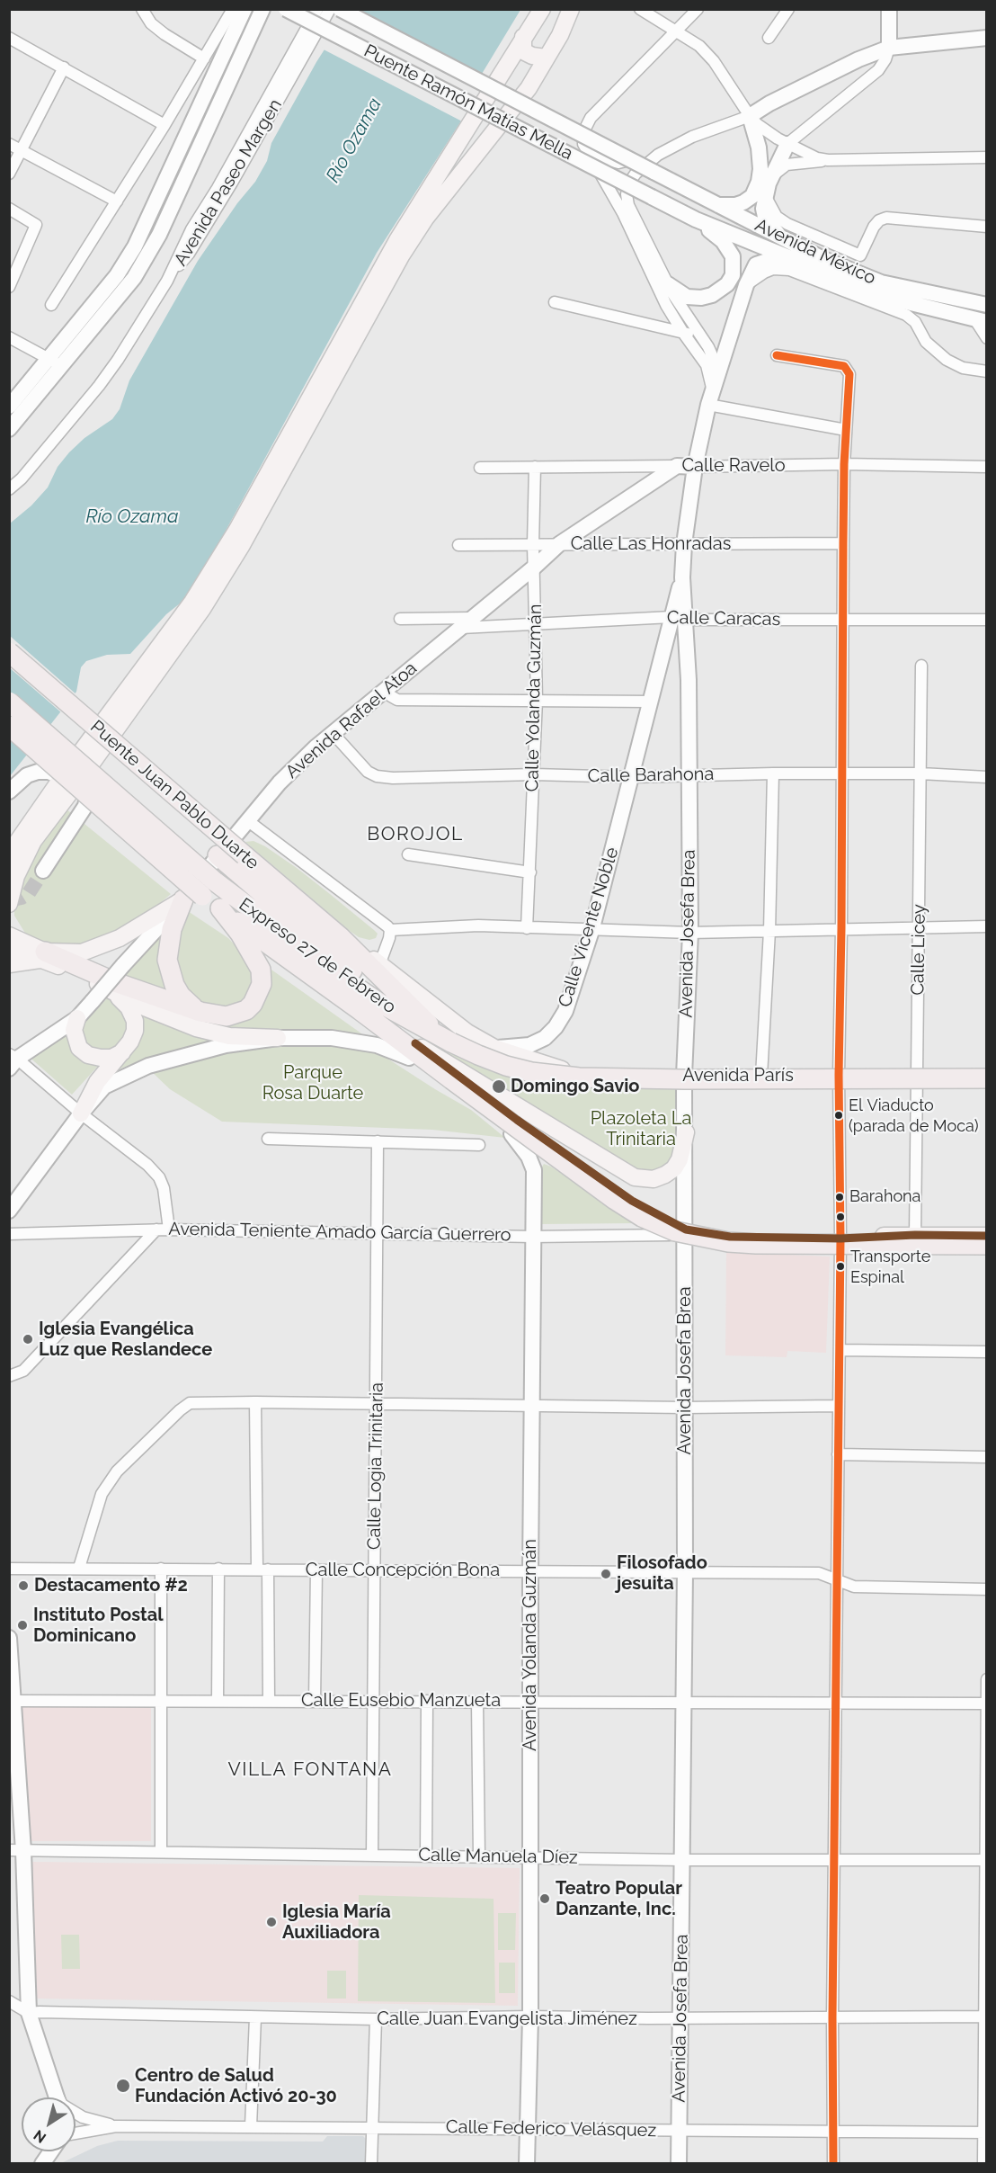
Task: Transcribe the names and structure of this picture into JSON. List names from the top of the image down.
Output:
{
  "streets": {
    "highway": ["Puente Juan Pablo Duarte", "Expreso 27 de Febrero"],
    "main road": [
      "Puente Ramón Matías Mella",
      "Avenida México",
      "Calle Ravelo",
      "Avenida Rafael Atoa",
      "Calle Vicente Noble",
      "Avenida Josefa Brea",
      "Avenida París",
      "Avenida Yolanda Guzmán"
    ],
    "street": [
      "Avenida Paseo Margen",
      "Calle Las Honradas",
      "Calle Caracas",
      "Calle Yolanda Guzmán",
      "Calle Barahona",
      "Calle Licey",
      "Avenida Teniente Amado García Guerrero",
      "Calle Logia Trinitaria",
      "Calle Concepción Bona",
      "Calle Eusebio Manzueta",
      "Calle Manuela Díez",
      "Calle Juan Evangelista Jiménez",
      "Calle Federico Velásquez"
    ]
  },
  "crossings": [
    ["Puente Ramón Matías Mella", "Avenida México"],
    ["Avenida México", "Calle Ravelo"],
    ["Avenida México", "Avenida Josefa Brea"],
    ["Calle Ravelo", "Calle Yolanda Guzmán"],
    ["Calle Ravelo", "Avenida Rafael Atoa"],
    ["Calle Ravelo", "Avenida Josefa Brea"],
    ["Calle Las Honradas", "Calle Yolanda Guzmán"],
    ["Calle Las Honradas", "Avenida Rafael Atoa"],
    ["Calle Las Honradas", "Avenida Josefa Brea"],
    ["Calle Caracas", "Calle Yolanda Guzmán"],
    ["Calle Caracas", "Avenida Rafael Atoa"],
    ["Calle Caracas", "Calle Vicente Noble"],
    ["Calle Caracas", "Avenida Josefa Brea"],
    ["Calle Yolanda Guzmán", "Avenida Rafael Atoa"],
    ["Calle Yolanda Guzmán", "Calle Barahona"],
    ["Avenida Rafael Atoa", "Calle Barahona"],
    ["Calle Barahona", "Calle Vicente Noble"],
    ["Calle Barahona", "Avenida Josefa Brea"],
    ["Calle Barahona", "Calle Licey"],
    ["Puente Juan Pablo Duarte", "Expreso 27 de Febrero"],
    ["Calle Vicente Noble", "Avenida Josefa Brea"],
    ["Calle Vicente Noble", "Avenida París"],
    ["Avenida Josefa Brea", "Avenida París"],
    ["Avenida Josefa Brea", "Calle Concepción Bona"],
    ["Avenida Josefa Brea", "Calle Eusebio Manzueta"],
    ["Avenida Josefa Brea", "Calle Manuela Díez"],
    ["Avenida Josefa Brea", "Calle Juan Evangelista Jiménez"],
    ["Avenida Josefa Brea", "Calle Federico Velásquez"],
    ["Calle Licey", "Avenida París"],
    ["Expreso 27 de Febrero", "Avenida París"],
    ["Avenida Teniente Amado García Guerrero", "Calle Logia Trinitaria"],
    ["Avenida Teniente Amado García Guerrero", "Avenida Yolanda Guzmán"],
    ["Calle Logia Trinitaria", "Calle Concepción Bona"],
    ["Calle Logia Trinitaria", "Calle Eusebio Manzueta"],
    ["Calle Logia Trinitaria", "Calle Manuela Díez"],
    ["Calle Concepción Bona", "Avenida Yolanda Guzmán"],
    ["Avenida Yolanda Guzmán", "Calle Eusebio Manzueta"],
    ["Avenida Yolanda Guzmán", "Calle Manuela Díez"],
    ["Avenida Yolanda Guzmán", "Calle Juan Evangelista Jiménez"],
    ["Avenida Yolanda Guzmán", "Calle Federico Velásquez"]
  ],
  "districts": ["BOROJOL", "VILLA FONTANA"],
  "water": ["Río Ozama"],
  "parks": ["Parque Rosa Duarte", "Plazoleta La Trinitaria"],
  "places": [
    "Domingo Savio",
    "El Viaducto (parada de Moca)",
    "Barahona",
    "Transporte Espinal",
    "Iglesia Evangélica Luz que Reslandece",
    "Filosofado jesuita",
    "Destacamento #2",
    "Instituto Postal Dominicano",
    "Teatro Popular Danzante, Inc.",
    "Iglesia María Auxiliadora",
    "Centro de Salud Fundación Activó 20-30"
  ],
  "north": "bottom left"
}
